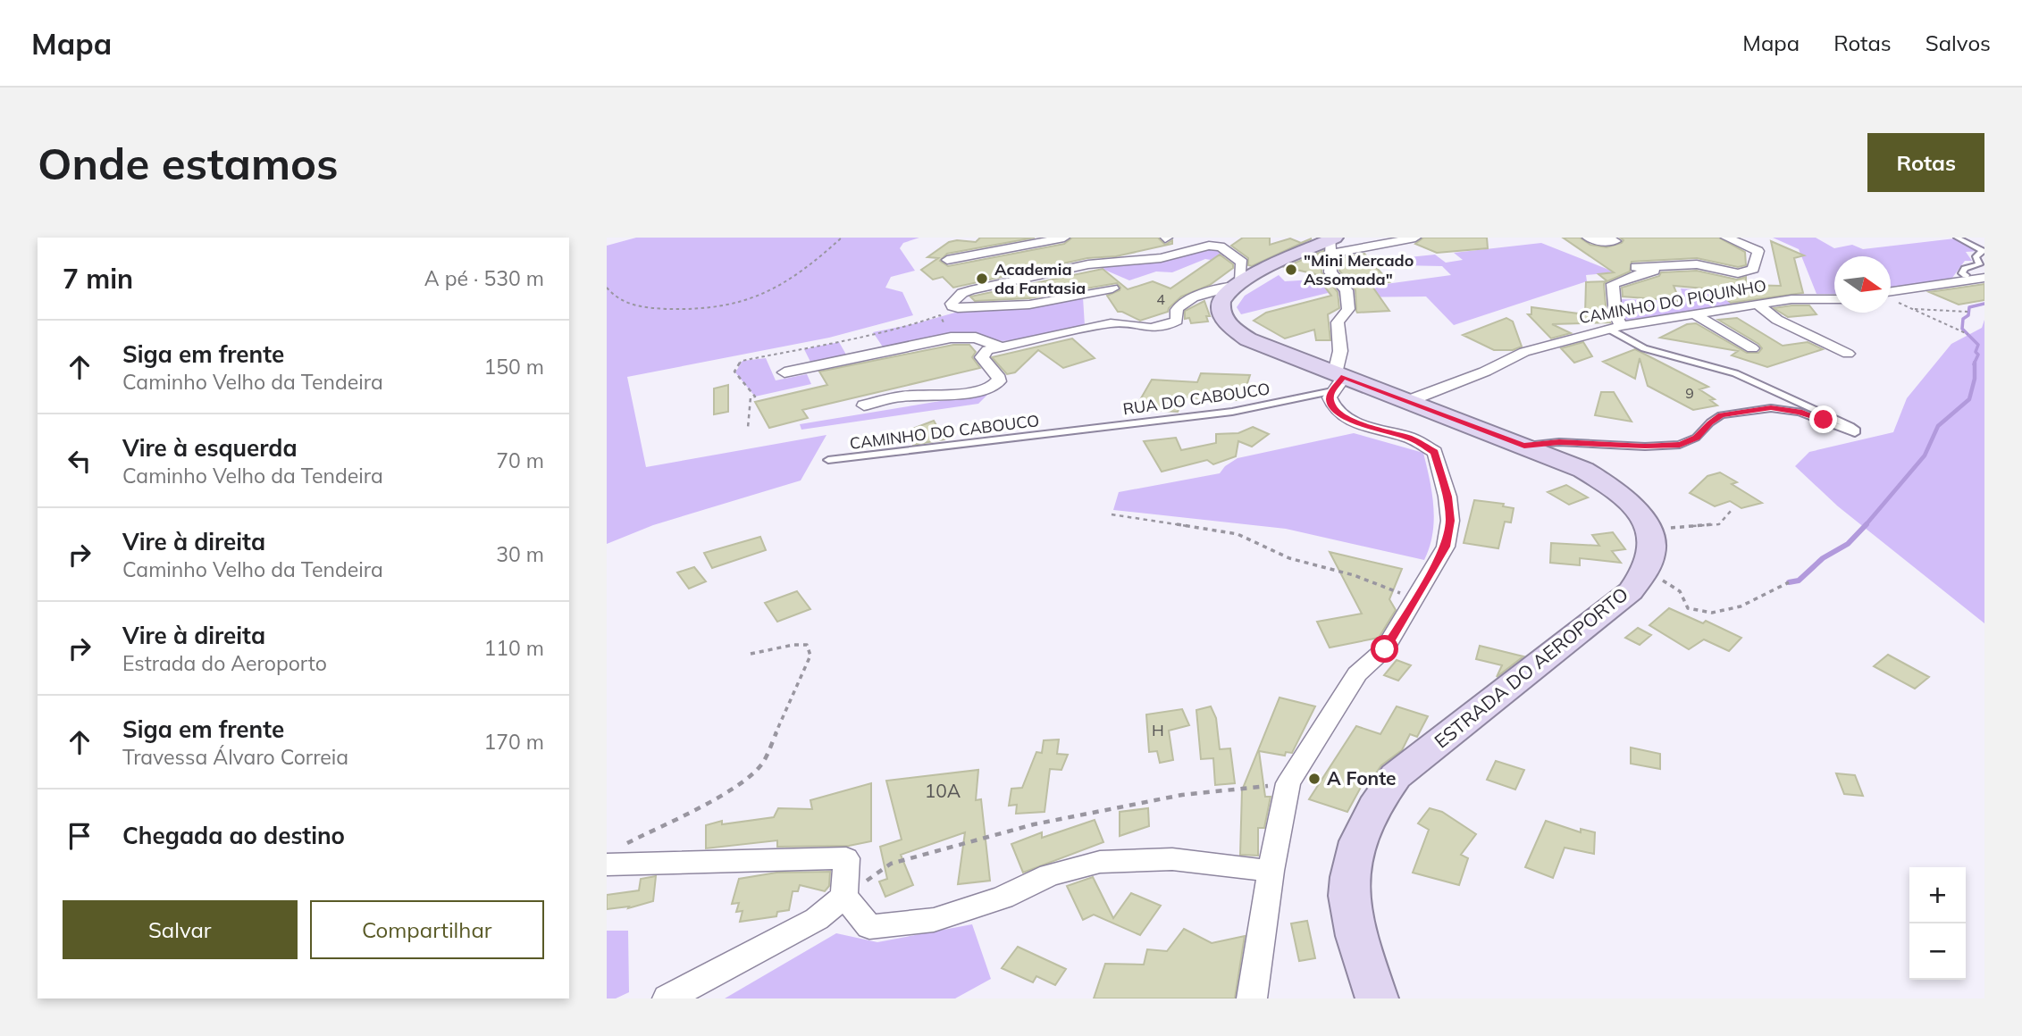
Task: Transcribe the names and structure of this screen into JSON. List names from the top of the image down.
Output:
{
  "streets": {
    "main road": ["ESTRADA DO AEROPORTO"],
    "street": ["CAMINHO DO PIQUINHO"],
    "lane": ["RUA DO CABOUCO", "CAMINHO DO CABOUCO"]
  },
  "crossings": [
    ["RUA DO CABOUCO", "CAMINHO DO CABOUCO"]
  ],
  "places": ["\"Mini Mercado Assomada\"", "Academia da Fantasia", "A Fonte"],
  "house_numbers": [
    "4",
    "9",
    "H",
    "10A"
  ],
  "north": "right",
  "page": {
    "header": "Mapa",
    "nav": ["Mapa", "Rotas", "Salvos"],
    "buttons": [
      "Rotas",
      ["Salvar", "Compartilhar"]
    ],
    "title": "Onde estamos",
    "heading": ["7 min", "A pé · 530 m"],
    "list": [
      ["Siga em frente", "Caminho Velho da Tendeira", "150 m"],
      ["Vire à esquerda", "Caminho Velho da Tendeira", "70 m"],
      ["Vire à direita", "Caminho Velho da Tendeira", "30 m"],
      ["Vire à direita", "Estrada do Aeroporto", "110 m"],
      ["Siga em frente", "Travessa Álvaro Correia", "170 m"],
      "Chegada ao destino"
    ],
    "map_buttons": ["+", "−"]
  }
}
